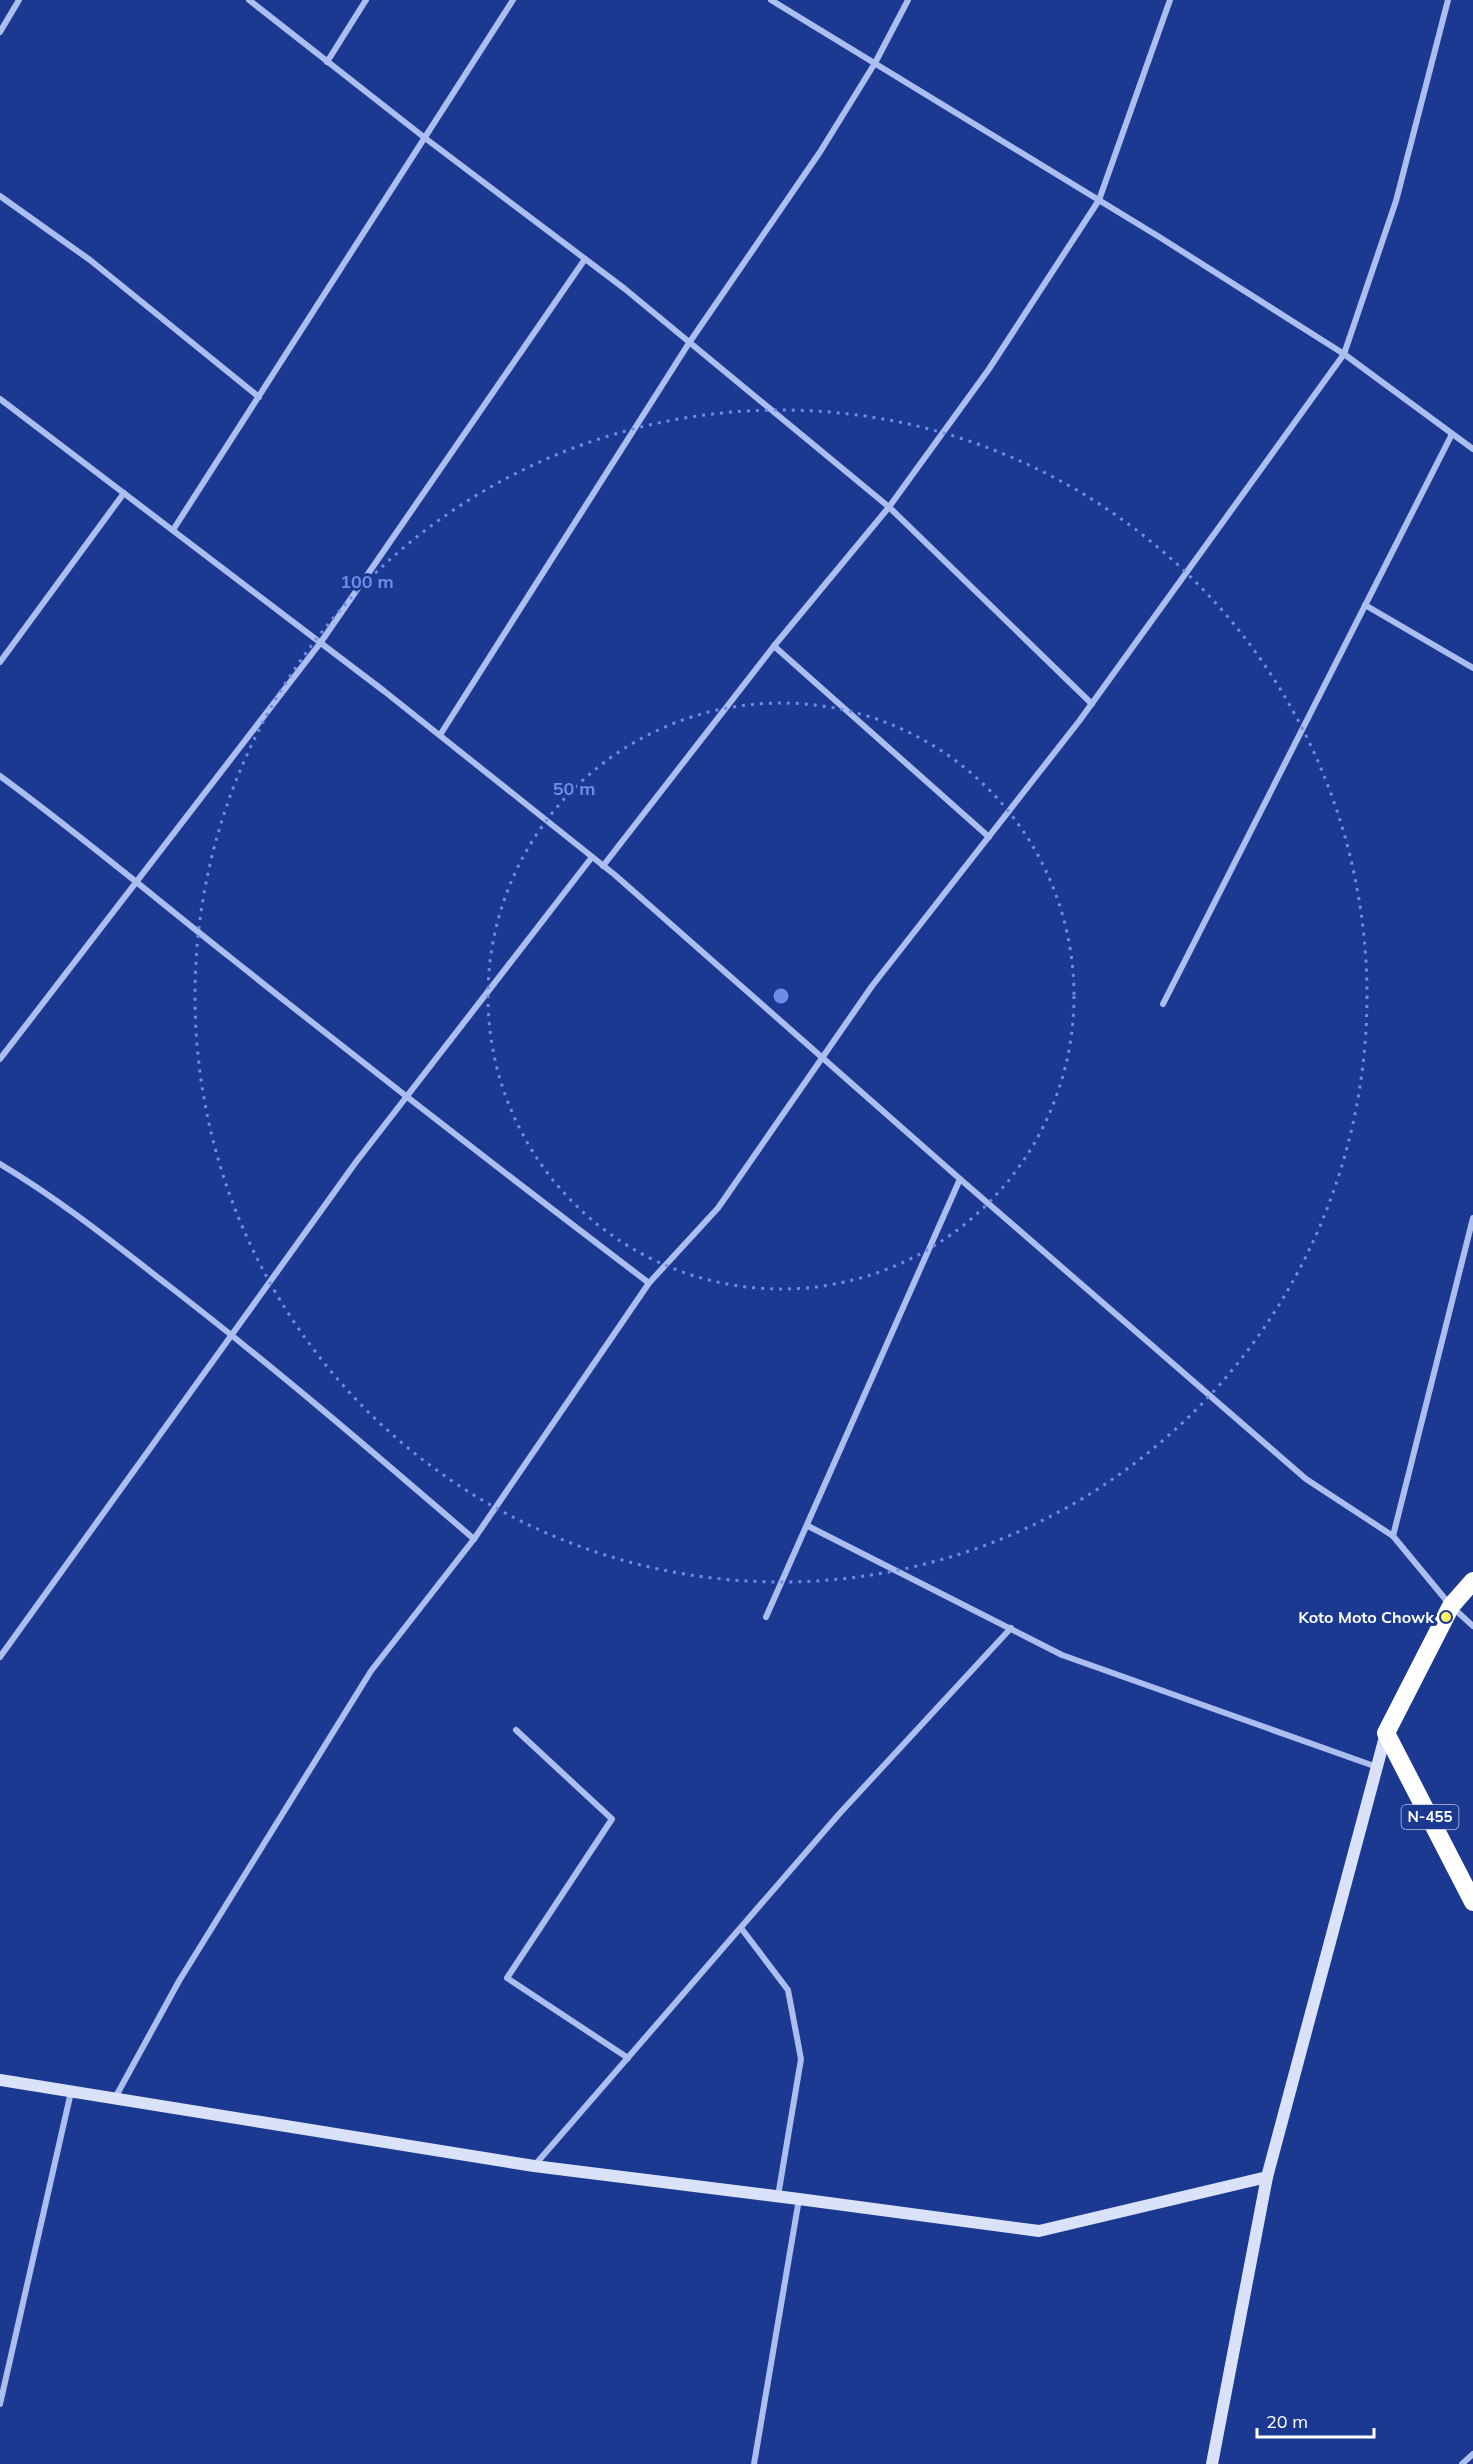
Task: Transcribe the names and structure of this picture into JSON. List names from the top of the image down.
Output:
{
  "streets": {
    "highway": ["N-455"]
  },
  "places": ["Koto Moto Chowk"],
  "scale_bar": "20 m",
  "rings": ["100 m", "50 m"]
}
